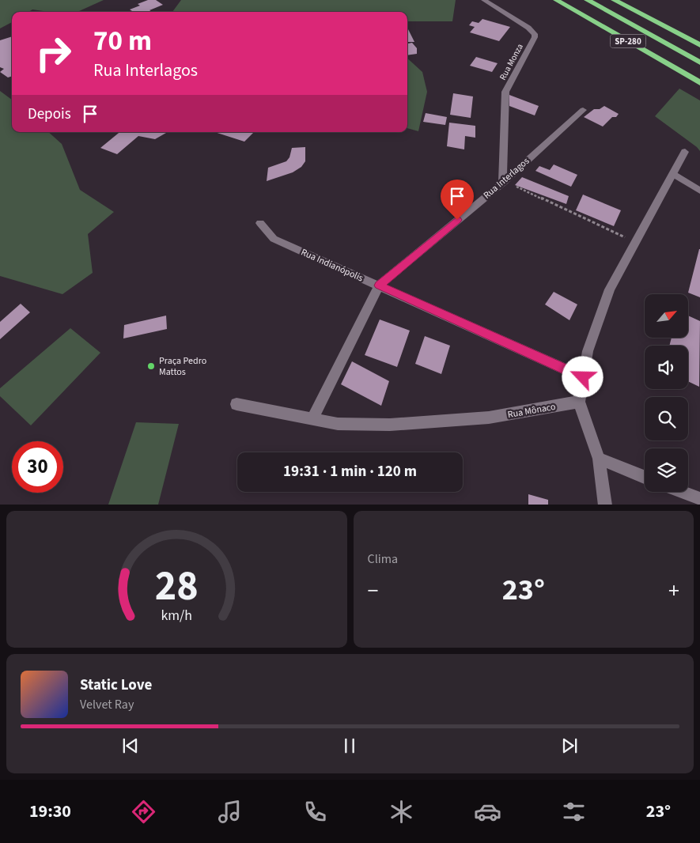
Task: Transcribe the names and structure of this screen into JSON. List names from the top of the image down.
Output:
{
  "streets": {
    "highway": ["SP-280"],
    "street": [
      "Rua Monza",
      "Rua Interlagos",
      "Rua Indianópolis",
      "Rua Mônaco"
    ]
  },
  "crossings": [
    ["Rua Monza", "Rua Interlagos"],
    ["Rua Interlagos", "Rua Indianópolis"],
    ["Rua Interlagos", "Rua Mônaco"]
  ],
  "places": ["Praça Pedro Mattos"],
  "north": "top right",
  "page": {
    "turn": ["70 m", "Rua Interlagos"],
    "then": "Depois",
    "limit": "30",
    "trip": "19:31 · 1 min · 120 m",
    "tile": "Clima",
    "heat": ["−", "23°", "+"],
    "song": ["Static Love", "Velvet Ray"],
    "tabs": ["19:30", "23°"],
    "gauge": ["28", "km/h"]
  }
}
